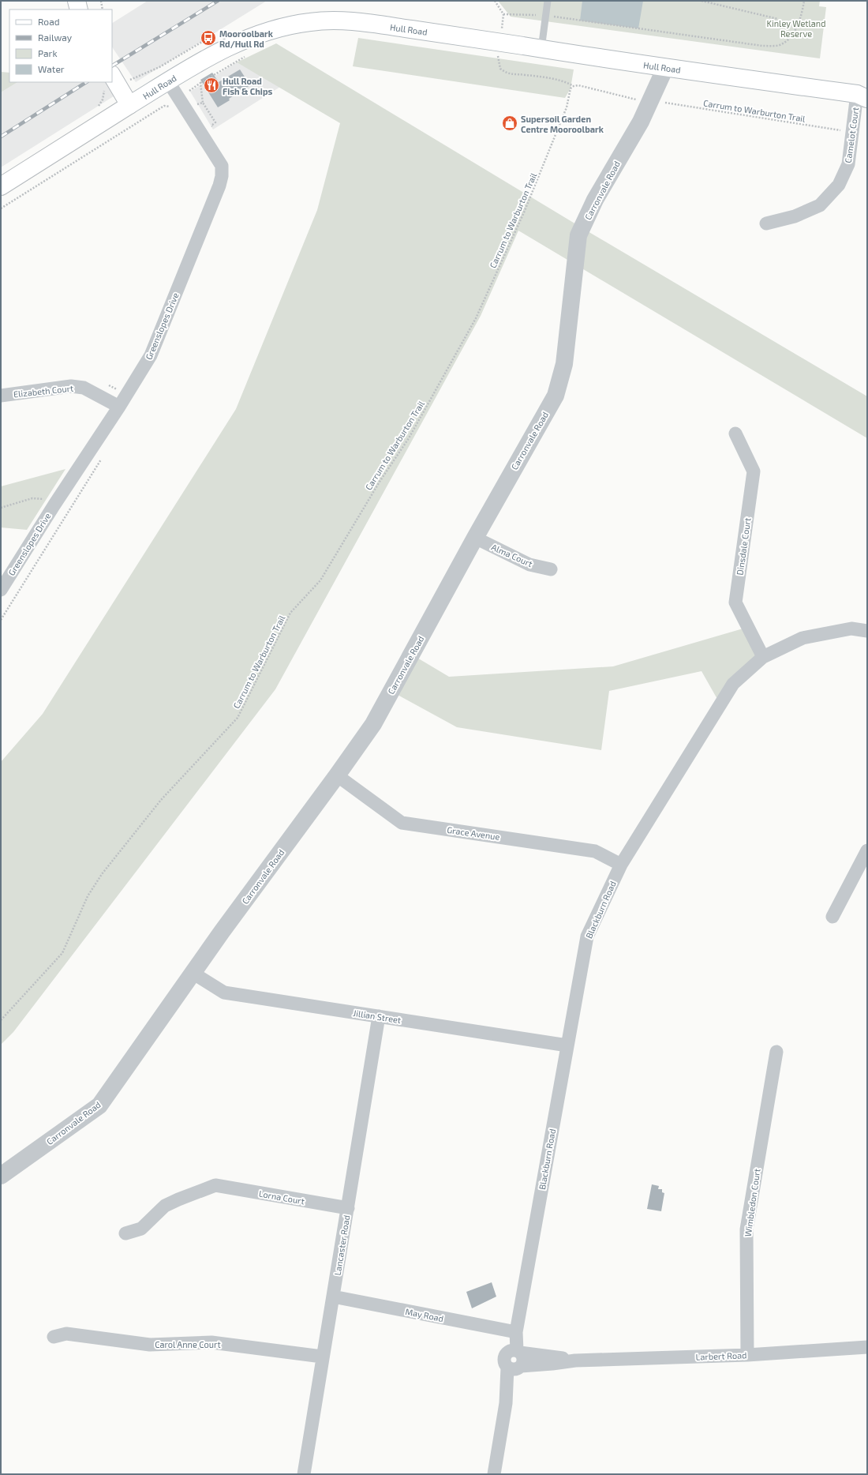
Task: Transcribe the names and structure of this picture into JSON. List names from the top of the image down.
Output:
{
  "streets": {
    "main road": ["Hull Road"],
    "street": [
      "Camelot Court",
      "Carronvale Road",
      "Greenslopes Drive",
      "Elizabeth Court",
      "Dinsdale Court",
      "Alma Court",
      "Grace Avenue",
      "Blackburn Road",
      "Jillian Street",
      "Lorna Court",
      "Wimbledon Court",
      "Lancaster Road",
      "May Road",
      "Carol Anne Court",
      "Larbert Road"
    ],
    "path": ["Carrum to Warburton Trail"]
  },
  "crossings": [
    ["Hull Road", "Camelot Court"],
    ["Hull Road", "Carronvale Road"],
    ["Hull Road", "Greenslopes Drive"],
    ["Carrum to Warburton Trail", "Camelot Court"],
    ["Carrum to Warburton Trail", "Carronvale Road"],
    ["Carronvale Road", "Alma Court"],
    ["Carronvale Road", "Grace Avenue"],
    ["Carronvale Road", "Jillian Street"],
    ["Greenslopes Drive", "Elizabeth Court"],
    ["Dinsdale Court", "Blackburn Road"],
    ["Grace Avenue", "Blackburn Road"],
    ["Blackburn Road", "Jillian Street"],
    ["Blackburn Road", "May Road"],
    ["Blackburn Road", "Larbert Road"],
    ["Jillian Street", "Lancaster Road"],
    ["Lorna Court", "Lancaster Road"],
    ["Wimbledon Court", "Larbert Road"],
    ["Lancaster Road", "May Road"],
    ["Lancaster Road", "Carol Anne Court"]
  ],
  "parks": ["Kinley Wetland Reserve"],
  "places": {
    "bus stop": ["Mooroolbark Rd/Hull Rd"],
    "restaurant": ["Hull Road Fish & Chips"],
    "shop": ["Supersoil Garden Centre Mooroolbark"]
  },
  "legend": [
    "Road",
    "Railway",
    "Park",
    "Water"
  ]
}
